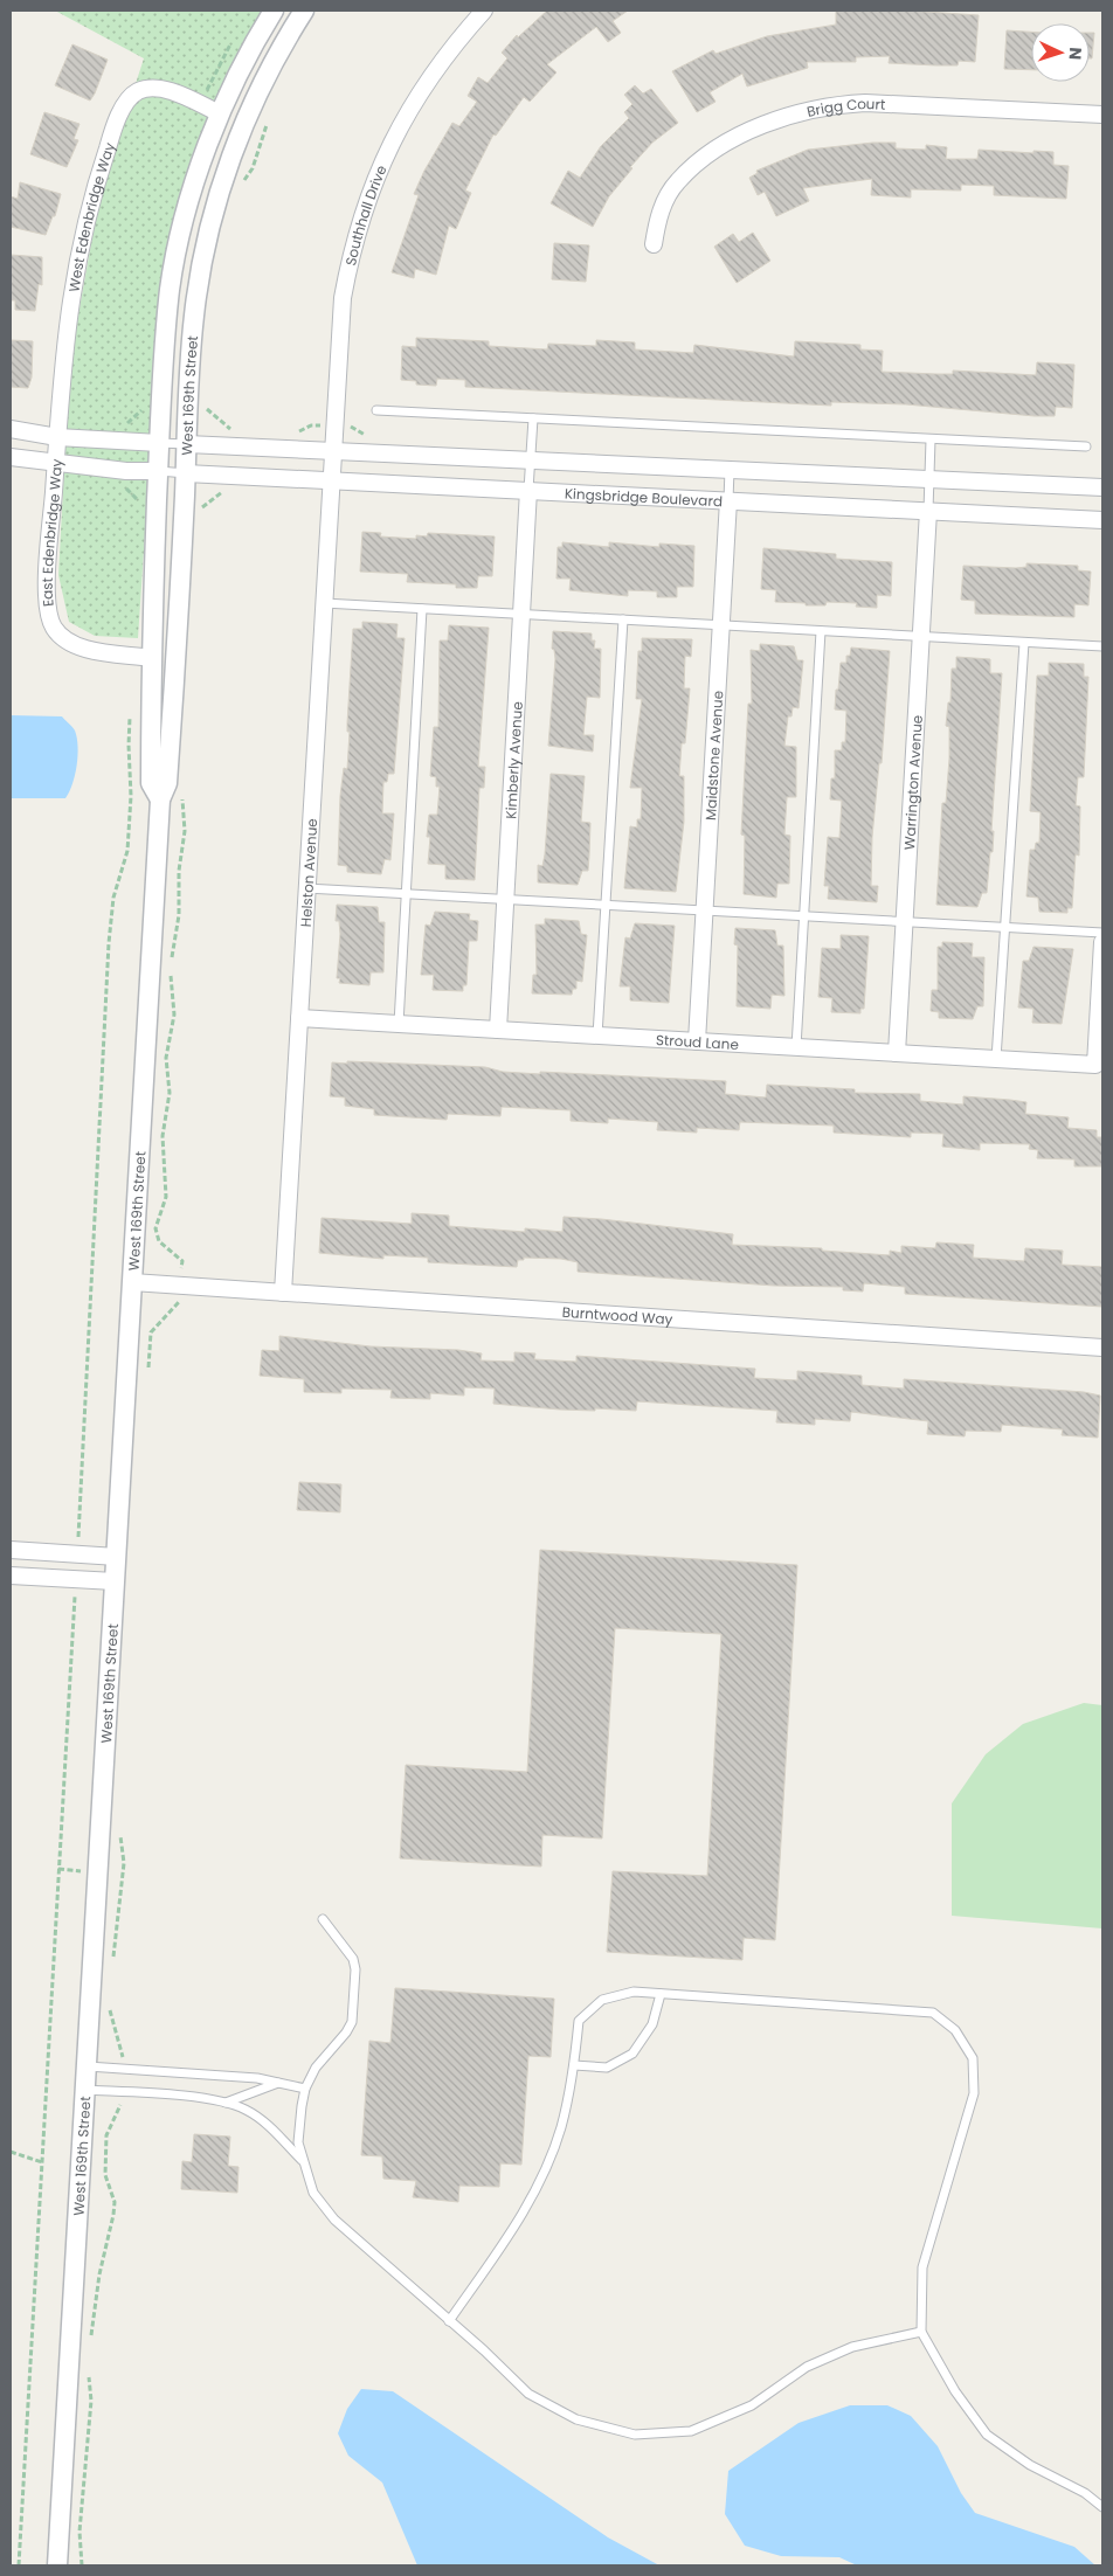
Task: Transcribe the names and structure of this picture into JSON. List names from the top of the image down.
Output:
{
  "streets": {
    "street": [
      "Brigg Court",
      "Southhall Drive",
      "West Edenbridge Way",
      "West 169th Street",
      "Kingsbridge Boulevard",
      "East Edenbridge Way",
      "Maidstone Avenue",
      "Kimberly Avenue",
      "Warrington Avenue",
      "Helston Avenue",
      "Stroud Lane",
      "Burntwood Way"
    ]
  },
  "crossings": [
    ["Southhall Drive", "Kingsbridge Boulevard"],
    ["Southhall Drive", "Helston Avenue"],
    ["West Edenbridge Way", "West 169th Street"],
    ["West Edenbridge Way", "East Edenbridge Way"],
    ["West 169th Street", "Kingsbridge Boulevard"],
    ["West 169th Street", "East Edenbridge Way"],
    ["West 169th Street", "Burntwood Way"],
    ["Kingsbridge Boulevard", "Maidstone Avenue"],
    ["Kingsbridge Boulevard", "Kimberly Avenue"],
    ["Kingsbridge Boulevard", "Warrington Avenue"],
    ["Kingsbridge Boulevard", "Helston Avenue"],
    ["Maidstone Avenue", "Stroud Lane"],
    ["Kimberly Avenue", "Stroud Lane"],
    ["Warrington Avenue", "Stroud Lane"],
    ["Helston Avenue", "Stroud Lane"],
    ["Helston Avenue", "Burntwood Way"]
  ],
  "north": "right"
}
